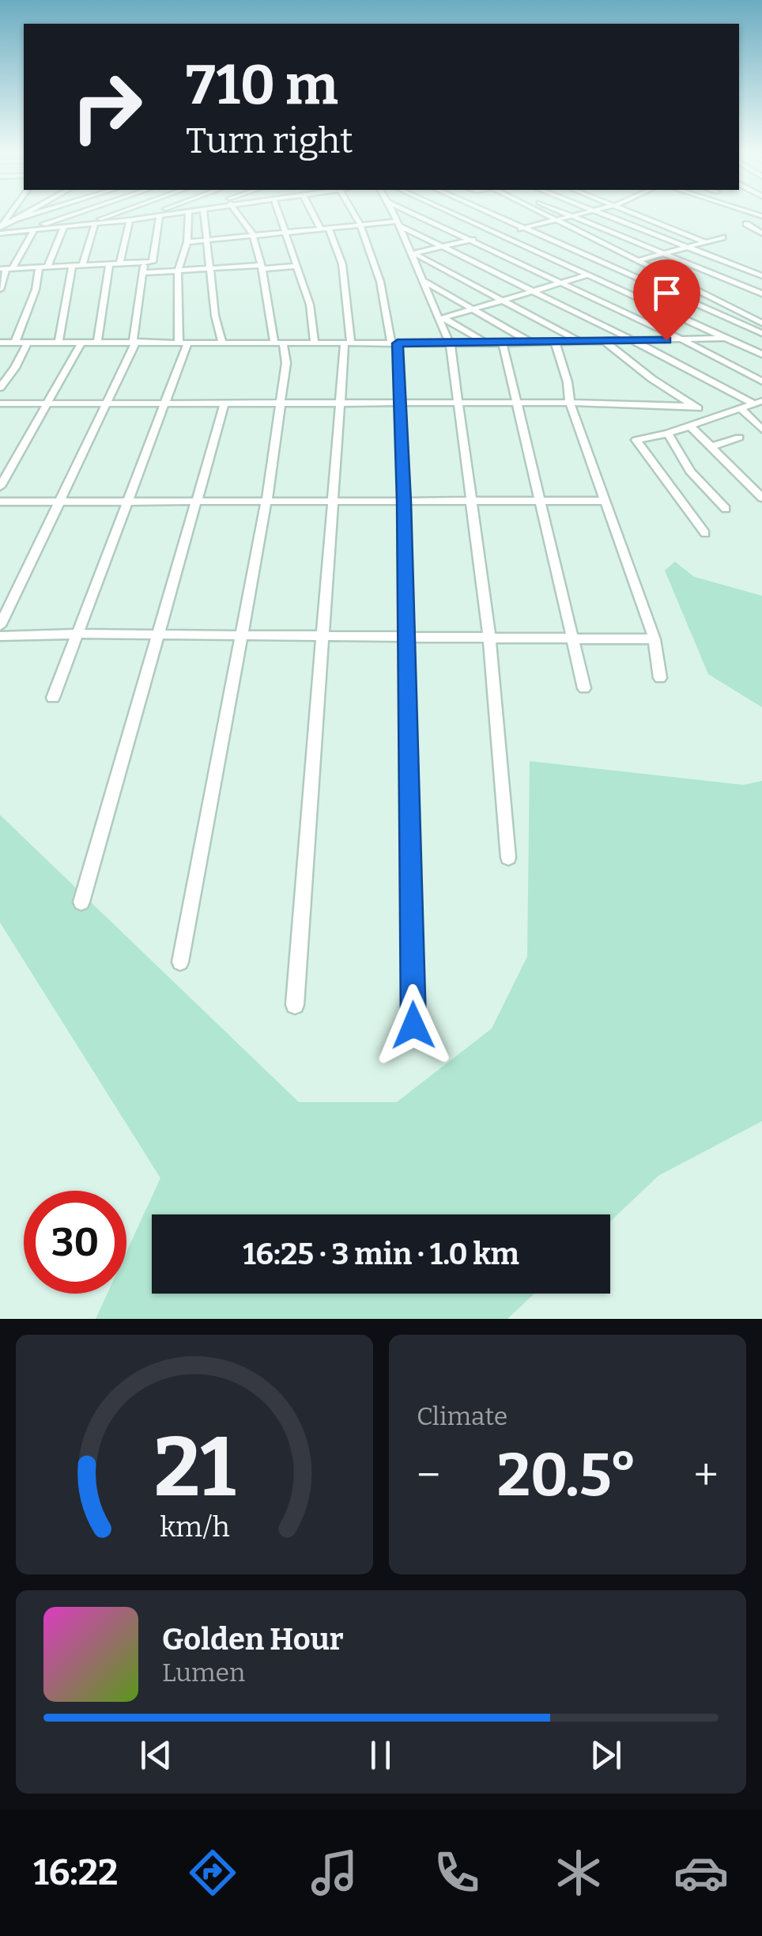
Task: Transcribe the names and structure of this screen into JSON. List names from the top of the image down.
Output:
{
  "page": {
    "turn": ["710 m", "Turn right"],
    "limit": "30",
    "trip": "16:25 · 3 min · 1.0 km",
    "tile": "Climate",
    "heat": ["−", "20.5°", "+"],
    "song": ["Golden Hour", "Lumen"],
    "tabs": "16:22",
    "gauge": ["21", "km/h"]
  }
}
